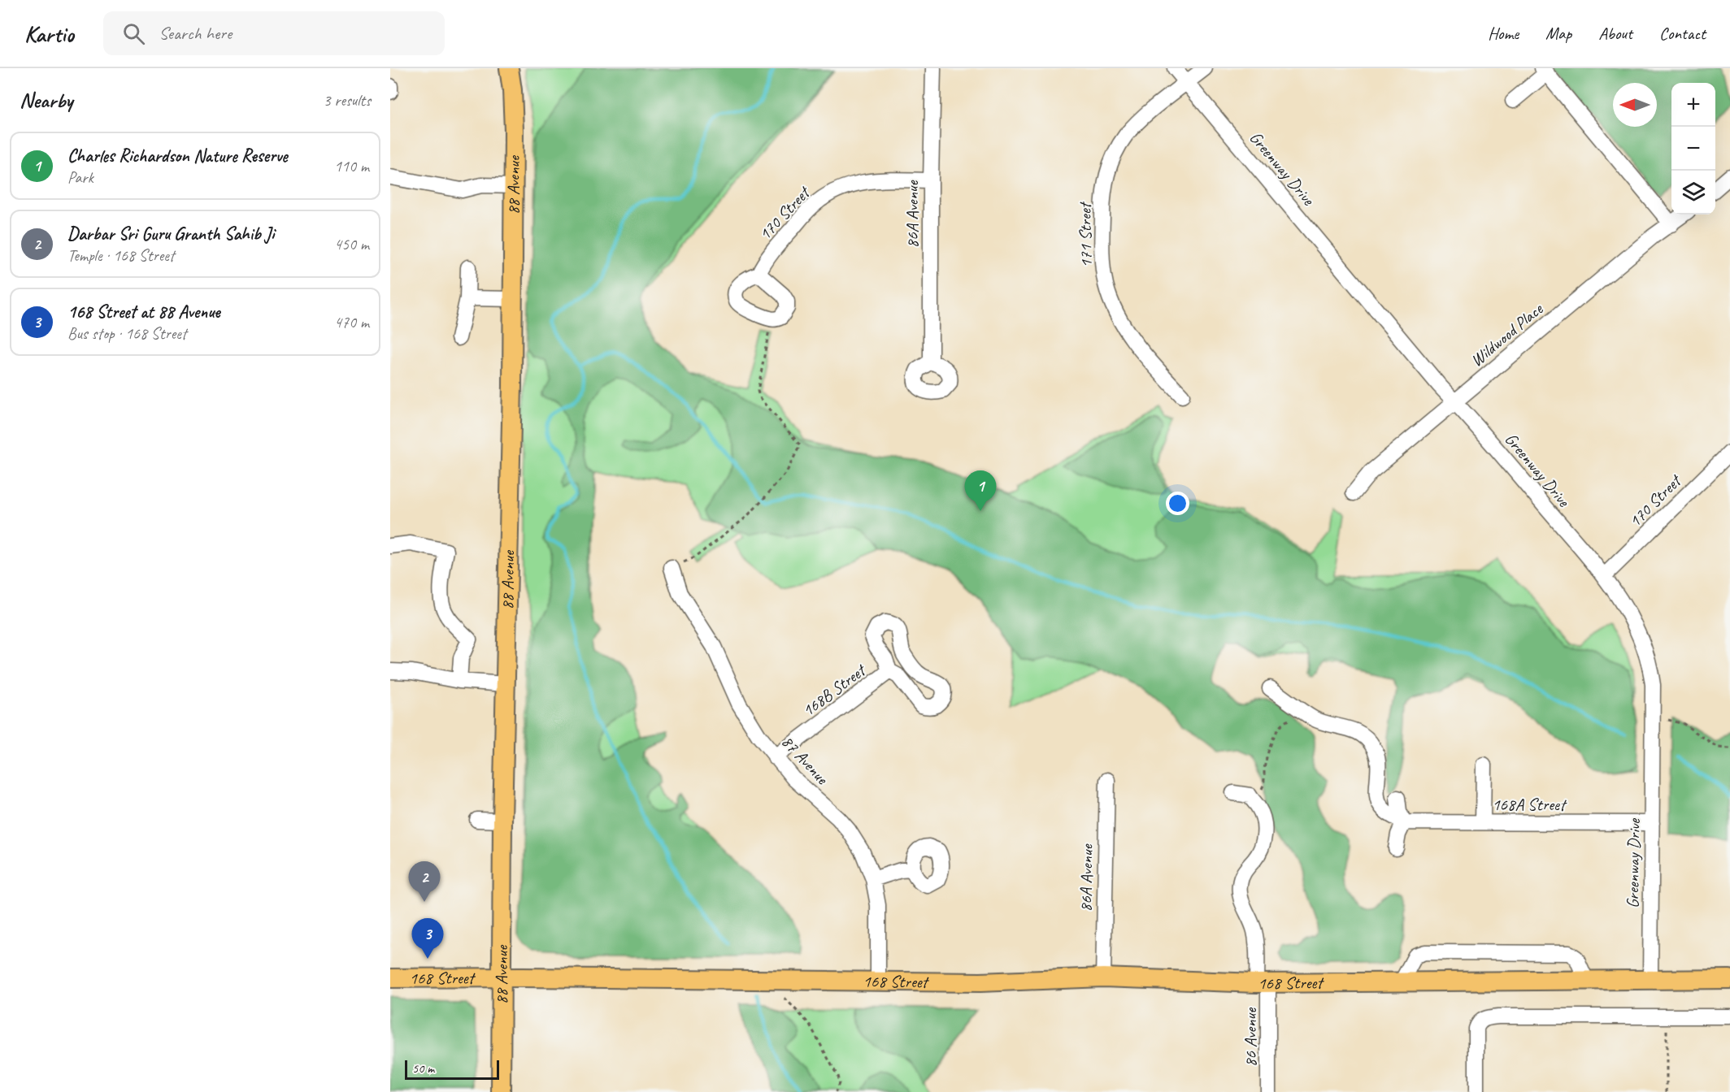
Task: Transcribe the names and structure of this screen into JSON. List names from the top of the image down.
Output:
{
  "streets": {
    "main road": ["88 Avenue", "168 Street"],
    "street": [
      "Greenway Drive",
      "170 Street",
      "86A Avenue",
      "171 Street",
      "Wildwood Place",
      "168B Street",
      "87 Avenue",
      "168A Street",
      "86 Avenue"
    ]
  },
  "crossings": [
    ["Greenway Drive", "170 Street"],
    ["Greenway Drive", "171 Street"],
    ["Greenway Drive", "Wildwood Place"],
    ["Greenway Drive", "168A Street"],
    ["Greenway Drive", "168 Street"],
    ["88 Avenue", "168 Street"],
    ["170 Street", "86A Avenue"],
    ["86A Avenue", "168 Street"],
    ["168B Street", "87 Avenue"],
    ["87 Avenue", "168 Street"],
    ["168 Street", "86 Avenue"]
  ],
  "scale_bar": "50 m",
  "north": "left",
  "page": {
    "header": "Kartio",
    "search": "Search here",
    "nav": [
      "Home",
      "Map",
      "About",
      "Contact"
    ],
    "heading": ["Nearby", "3 results"],
    "map_buttons": ["+", "−"],
    "list": [
      {
        "mark": "1",
        "name": "Charles Richardson Nature Reserve",
        "note": "Park",
        "value": "110 m"
      },
      {
        "mark": "2",
        "name": "Darbar Sri Guru Granth Sahib Ji",
        "note": "Temple · 168 Street",
        "value": "450 m"
      },
      {
        "mark": "3",
        "name": "168 Street at 88 Avenue",
        "note": "Bus stop · 168 Street",
        "value": "470 m"
      }
    ],
    "pins": ["1", "2", "3"],
    "scale": "50 m"
  }
}
